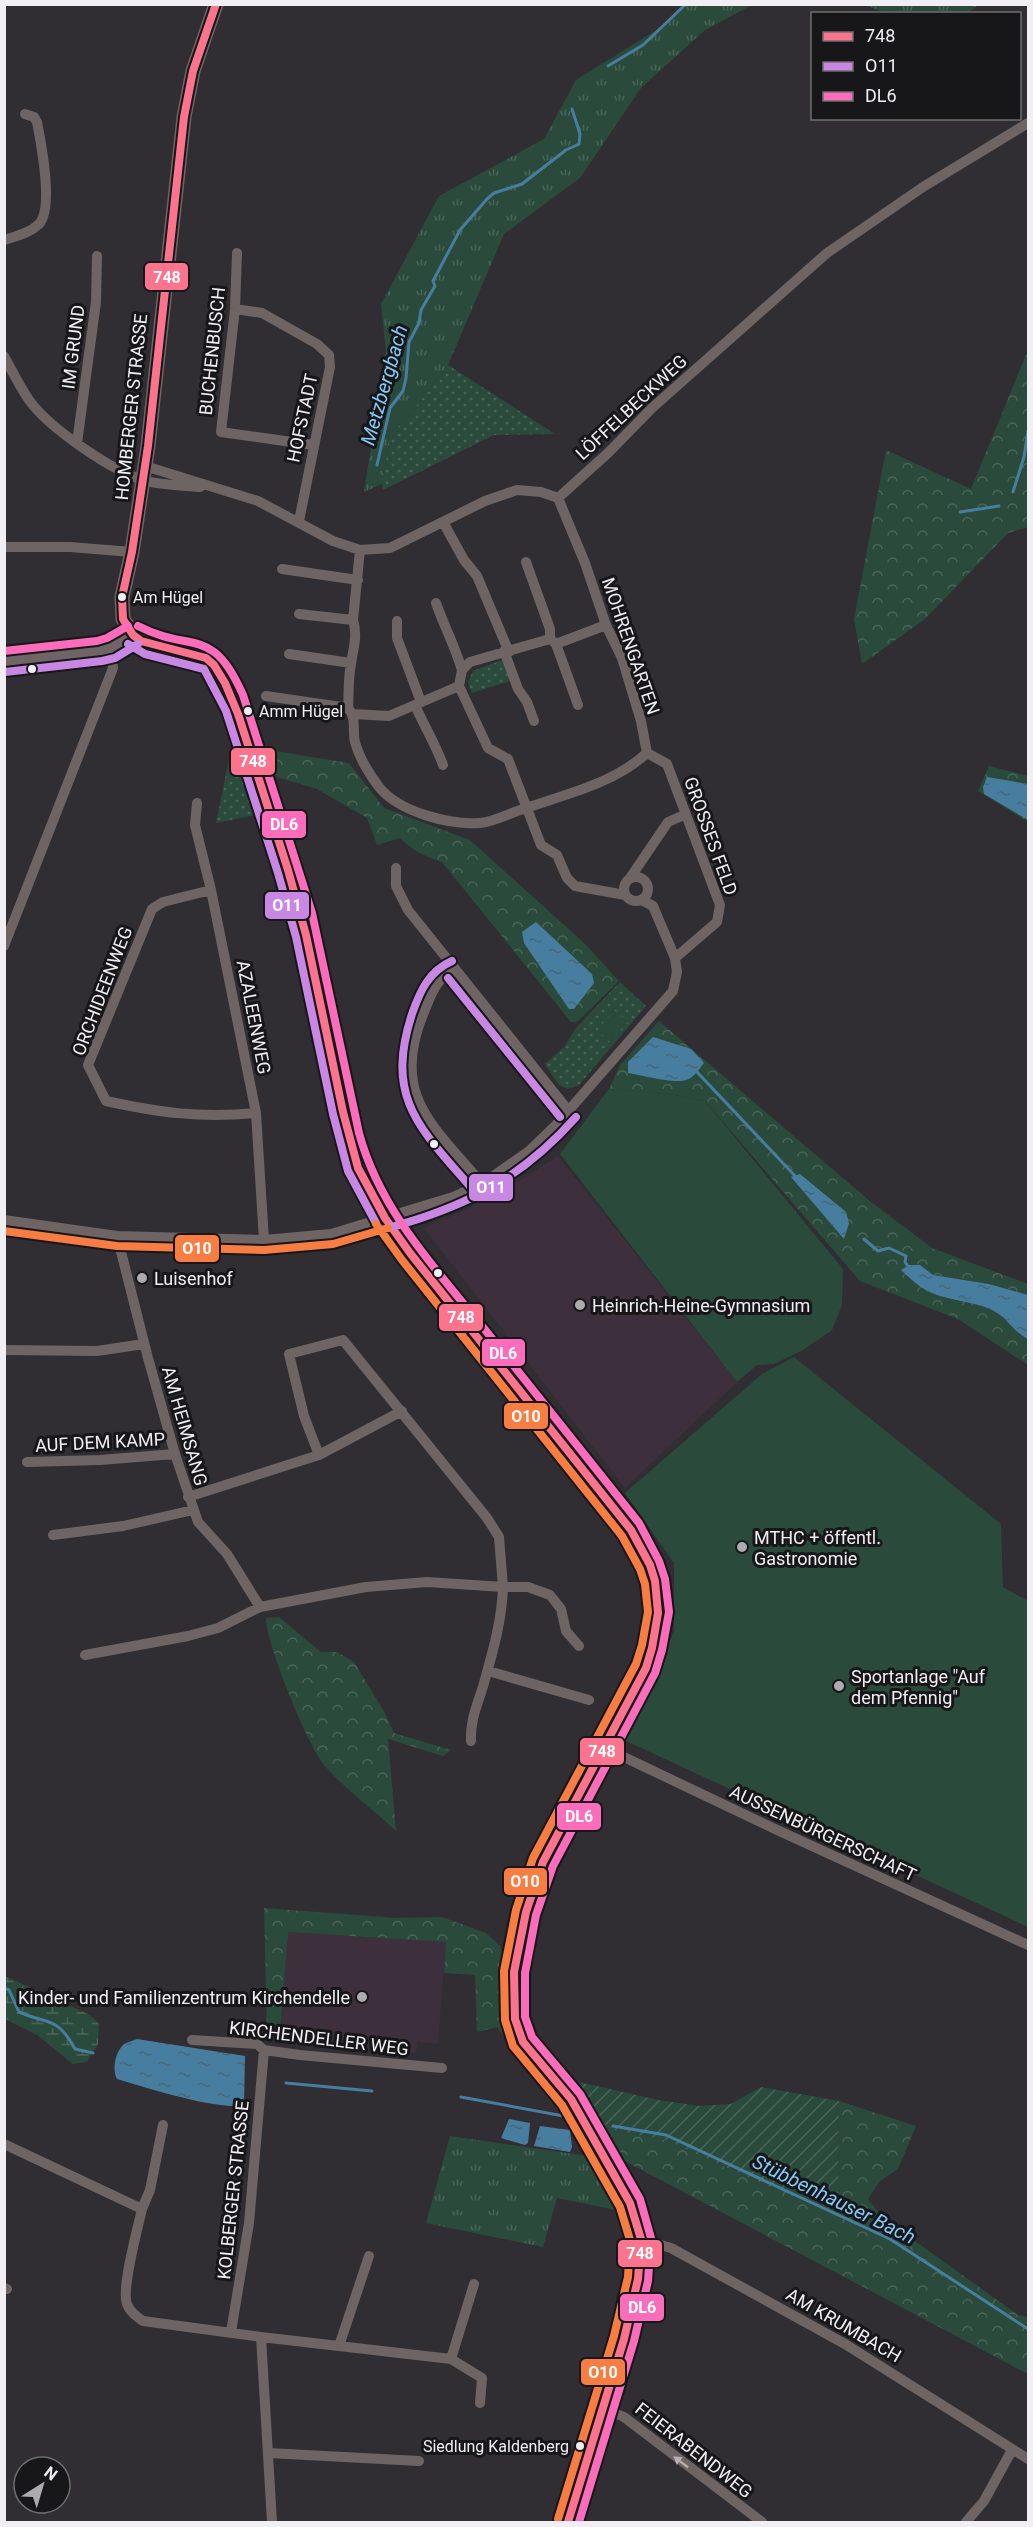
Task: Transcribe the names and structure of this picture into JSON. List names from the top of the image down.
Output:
{
  "streets": {
    "main road": ["HOMBERGER STRASSE"],
    "street": [
      "IM GRUND",
      "BUCHENBUSCH",
      "LÖFFELBECKWEG",
      "HOFSTADT",
      "MOHRENGARTEN",
      "GROSSES FELD",
      "ORCHIDEENWEG",
      "AZALEENWEG",
      "AM HEIMSANG",
      "AUF DEM KAMP",
      "AUSSENBÜRGERSCHAFT",
      "KIRCHENDELLER WEG",
      "KOLBERGER STRASSE",
      "AM KRUMBACH",
      "FEIERABENDWEG"
    ]
  },
  "crossings": [
    ["BUCHENBUSCH", "HOFSTADT"],
    ["LÖFFELBECKWEG", "MOHRENGARTEN"],
    ["MOHRENGARTEN", "GROSSES FELD"],
    ["ORCHIDEENWEG", "AZALEENWEG"],
    ["AM HEIMSANG", "AUF DEM KAMP"],
    ["KIRCHENDELLER WEG", "KOLBERGER STRASSE"]
  ],
  "one_way": ["FEIERABENDWEG"],
  "water": ["Metzbergbach", "Stübbenhauser Bach"],
  "places": [
    "Am Hügel",
    "Amm Hügel",
    "Luisenhof",
    "Heinrich-Heine-Gymnasium",
    "MTHC + öffentl. Gastronomie",
    "Sportanlage \"Auf dem Pfennig\"",
    "Kinder- und Familienzentrum Kirchendelle",
    "Siedlung Kaldenberg"
  ],
  "lines": [
    "transit line 748",
    "transit line DL6",
    "transit line O11",
    "transit line O10"
  ],
  "legend": ["748", "O11", "DL6"],
  "north": "top right"
}
